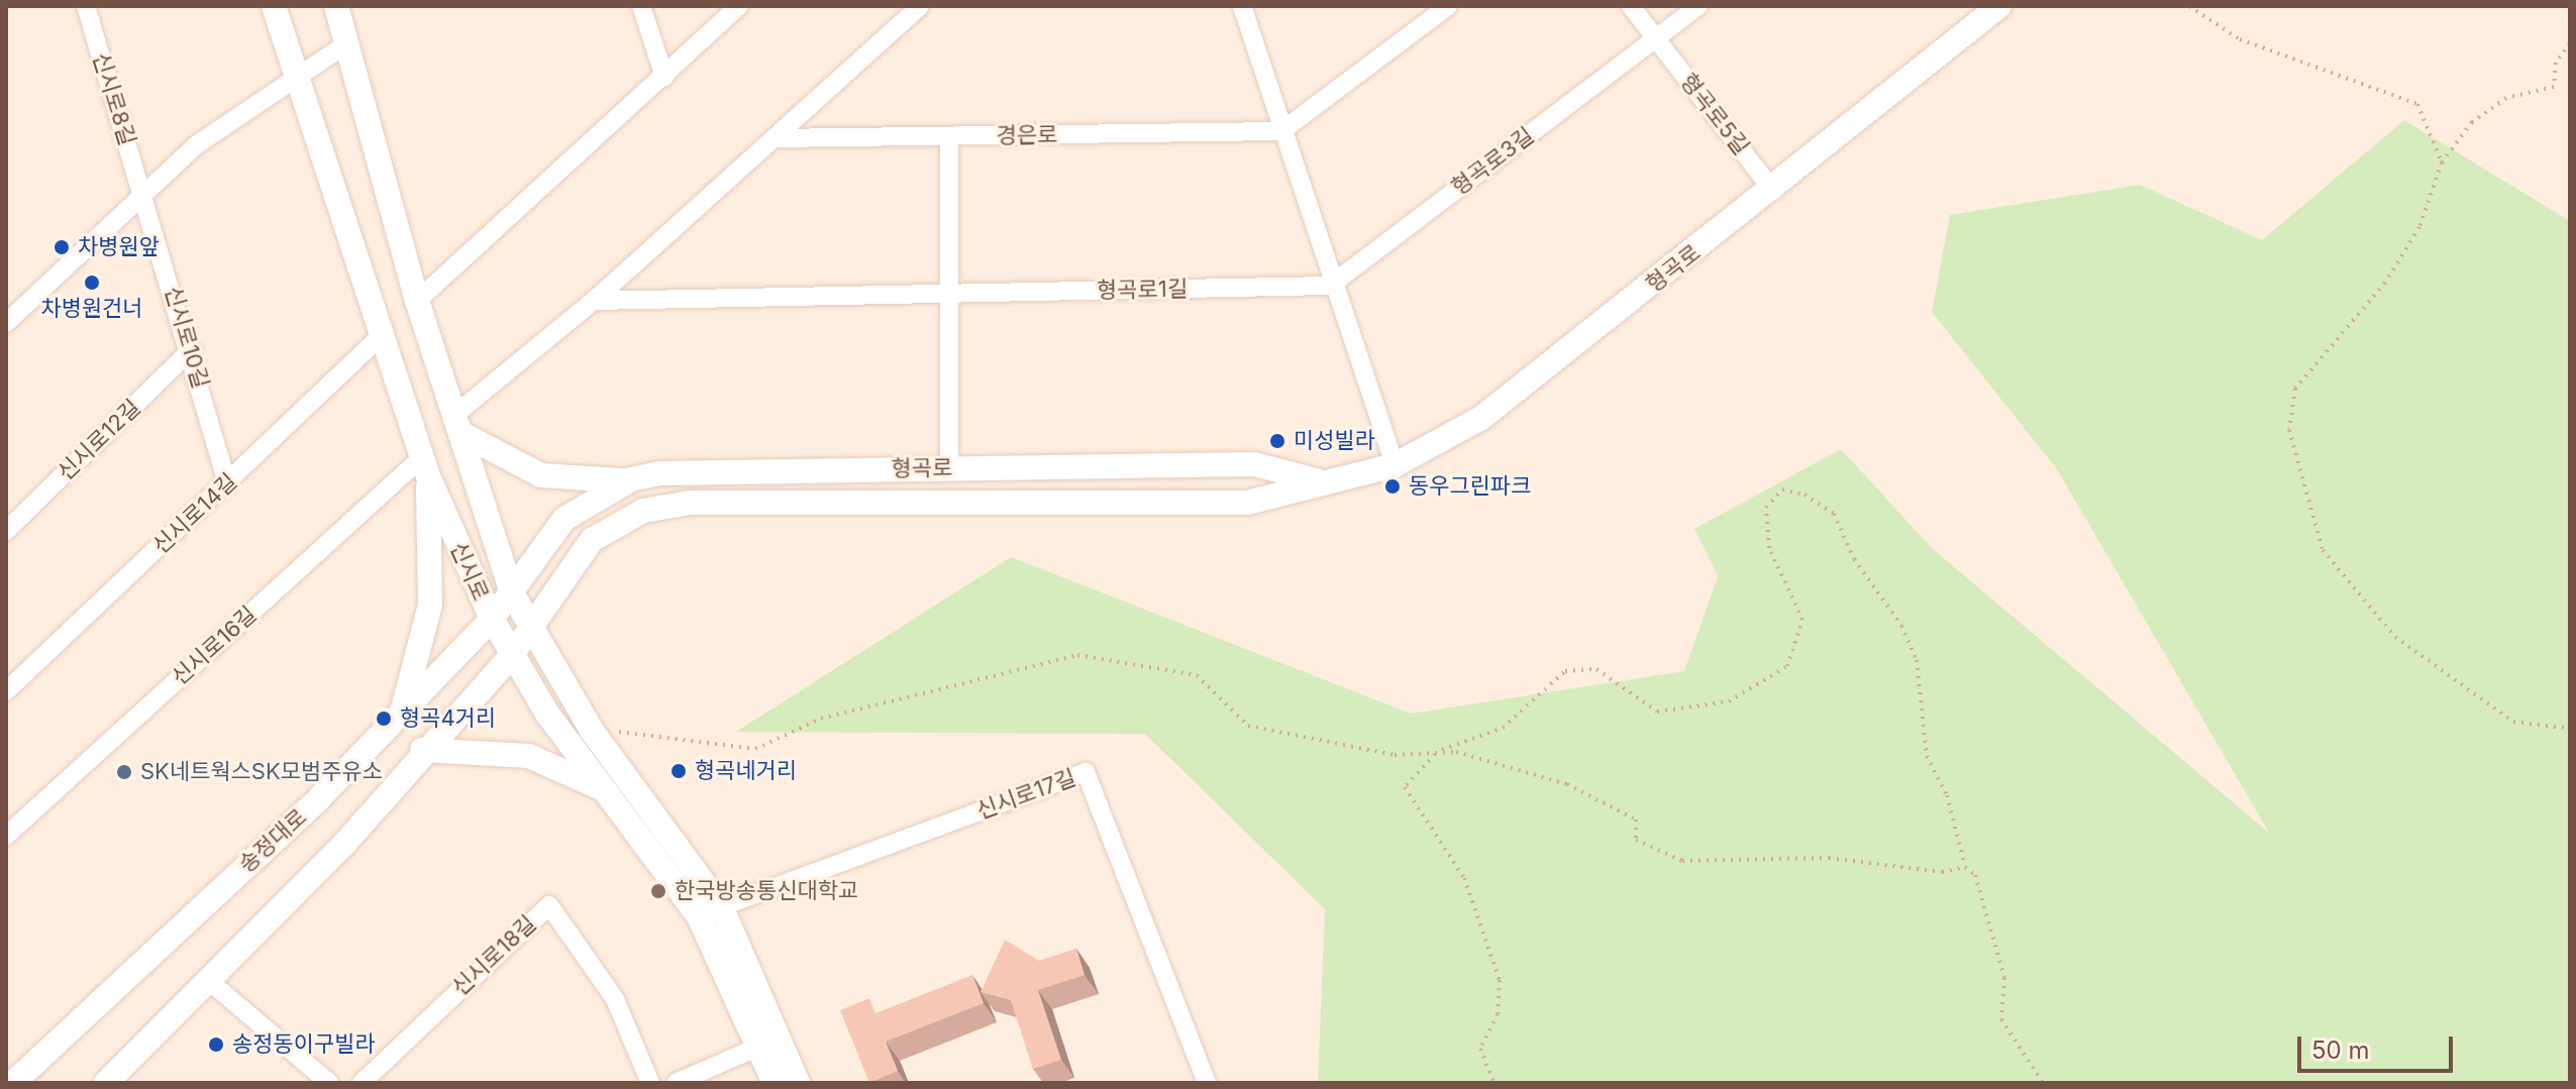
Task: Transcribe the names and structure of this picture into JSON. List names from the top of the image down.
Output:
{
  "streets": {
    "street": [
      "신시로8길",
      "형곡로5길",
      "경은로",
      "형곡로3길",
      "형곡로",
      "형곡로1길",
      "신시로10길",
      "신시로12길",
      "신시로14길",
      "신시로",
      "신시로16길",
      "신시로17길",
      "송정대로",
      "신시로18길"
    ]
  },
  "crossings": [
    ["신시로8길", "신시로10길"],
    ["형곡로5길", "형곡로3길"],
    ["형곡로5길", "형곡로"],
    ["형곡로3길", "형곡로1길"],
    ["형곡로", "신시로"],
    ["형곡로", "송정대로"],
    ["신시로10길", "신시로12길"],
    ["신시로10길", "신시로14길"],
    ["신시로14길", "신시로"],
    ["신시로", "신시로16길"],
    ["신시로", "신시로17길"],
    ["신시로", "송정대로"]
  ],
  "places": [
    "차병원앞",
    "차병원건너",
    "미성빌라",
    "동우그린파크",
    "형곡4거리",
    "형곡네거리",
    "SK네트웍스SK모범주유소",
    "한국방송통신대학교",
    "송정동이구빌라"
  ],
  "scale_bar": "50 m"
}
